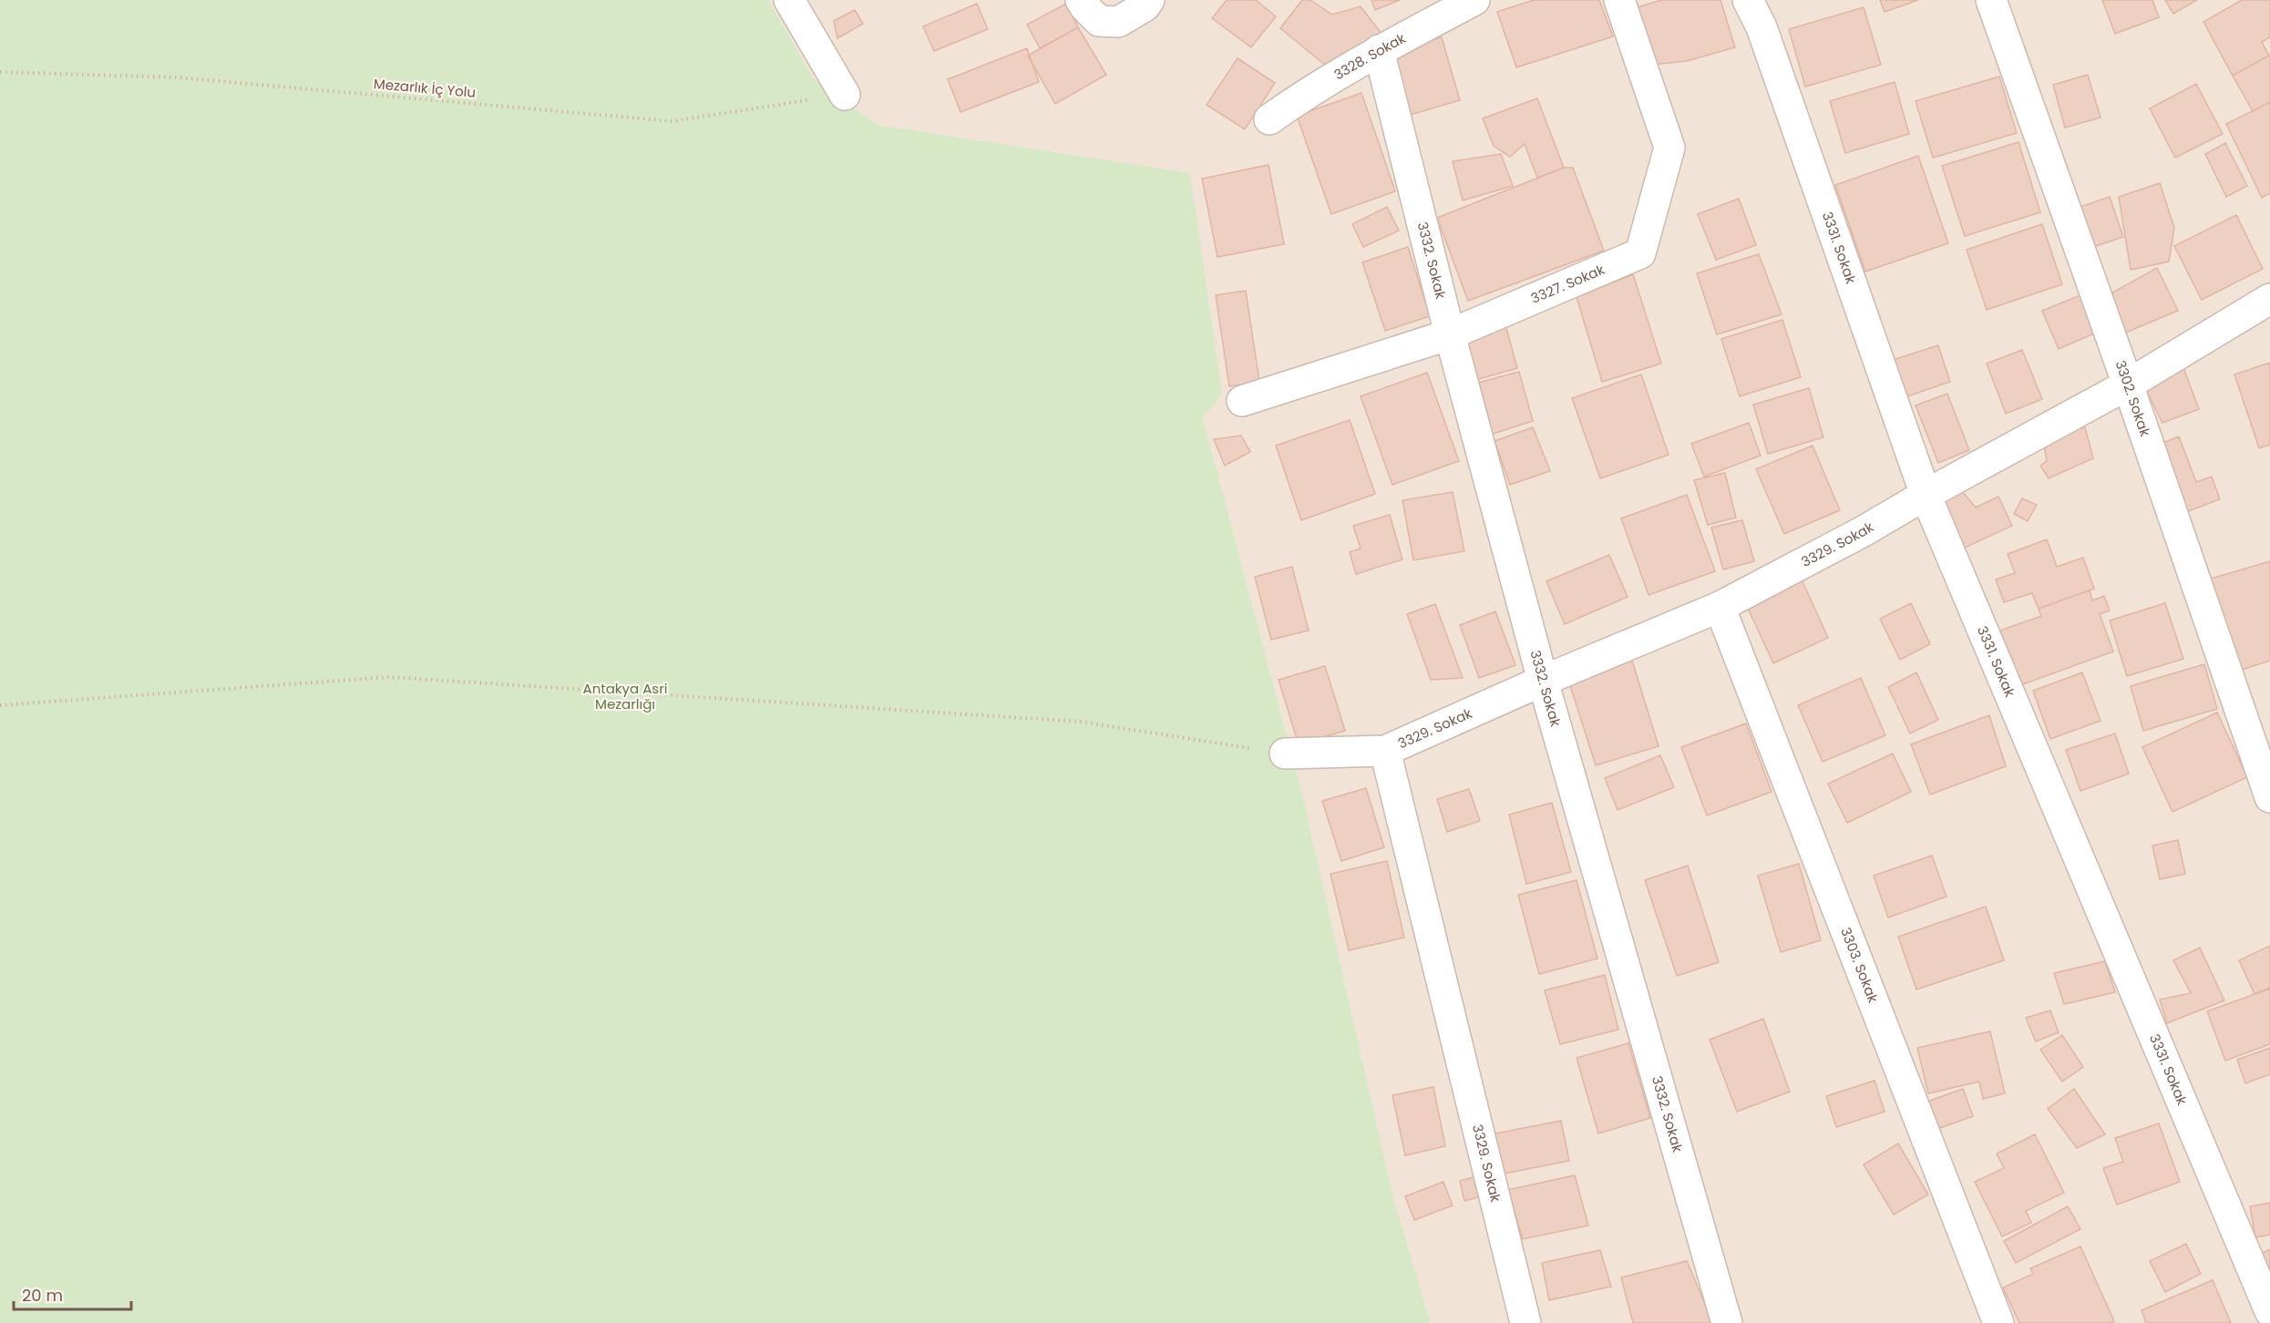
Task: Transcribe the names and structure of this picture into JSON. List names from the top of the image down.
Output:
{
  "streets": {
    "street": [
      "3328. Sokak",
      "3331. Sokak",
      "3332. Sokak",
      "3327. Sokak",
      "3302. Sokak",
      "3329. Sokak",
      "3303. Sokak"
    ],
    "path": ["Mezarlık İç Yolu"]
  },
  "crossings": [
    ["3328. Sokak", "3332. Sokak"],
    ["3331. Sokak", "3329. Sokak"],
    ["3332. Sokak", "3327. Sokak"],
    ["3332. Sokak", "3329. Sokak"],
    ["3302. Sokak", "3329. Sokak"],
    ["3329. Sokak", "3303. Sokak"]
  ],
  "parks": ["Antakya Asri Mezarlığı"],
  "scale_bar": "20 m"
}
